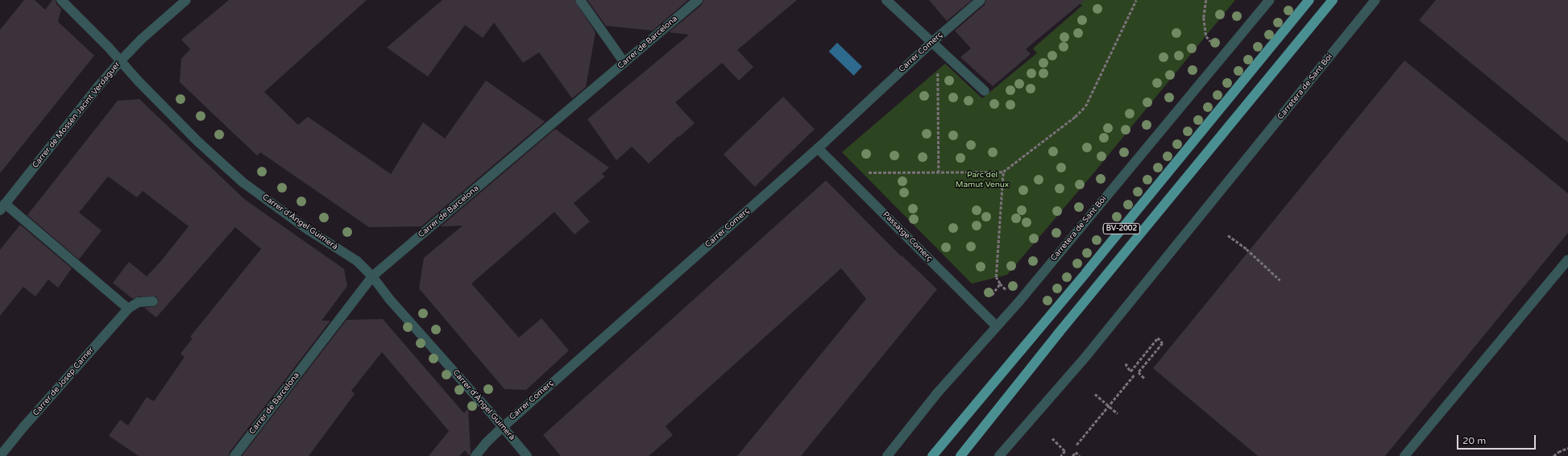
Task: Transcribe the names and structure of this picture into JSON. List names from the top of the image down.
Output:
{
  "streets": {
    "main road": ["BV-2002"],
    "street": [
      "Carrer de Barcelona",
      "Carrer Comerç",
      "Carretera de Sant Boi",
      "Carrer de Mossèn Jacint Verdaguer",
      "Carrer d'Àngel Guimerà",
      "Passatge Comerç",
      "Carrer de Josep Carner"
    ]
  },
  "crossings": [
    ["Carrer de Barcelona", "Carrer d'Àngel Guimerà"],
    ["Carrer Comerç", "Carrer d'Àngel Guimerà"],
    ["Carrer Comerç", "Passatge Comerç"],
    ["Carretera de Sant Boi", "Passatge Comerç"],
    ["Carrer de Mossèn Jacint Verdaguer", "Carrer d'Àngel Guimerà"]
  ],
  "parks": ["Parc del Mamut Venux"],
  "scale_bar": "20 m"
}
